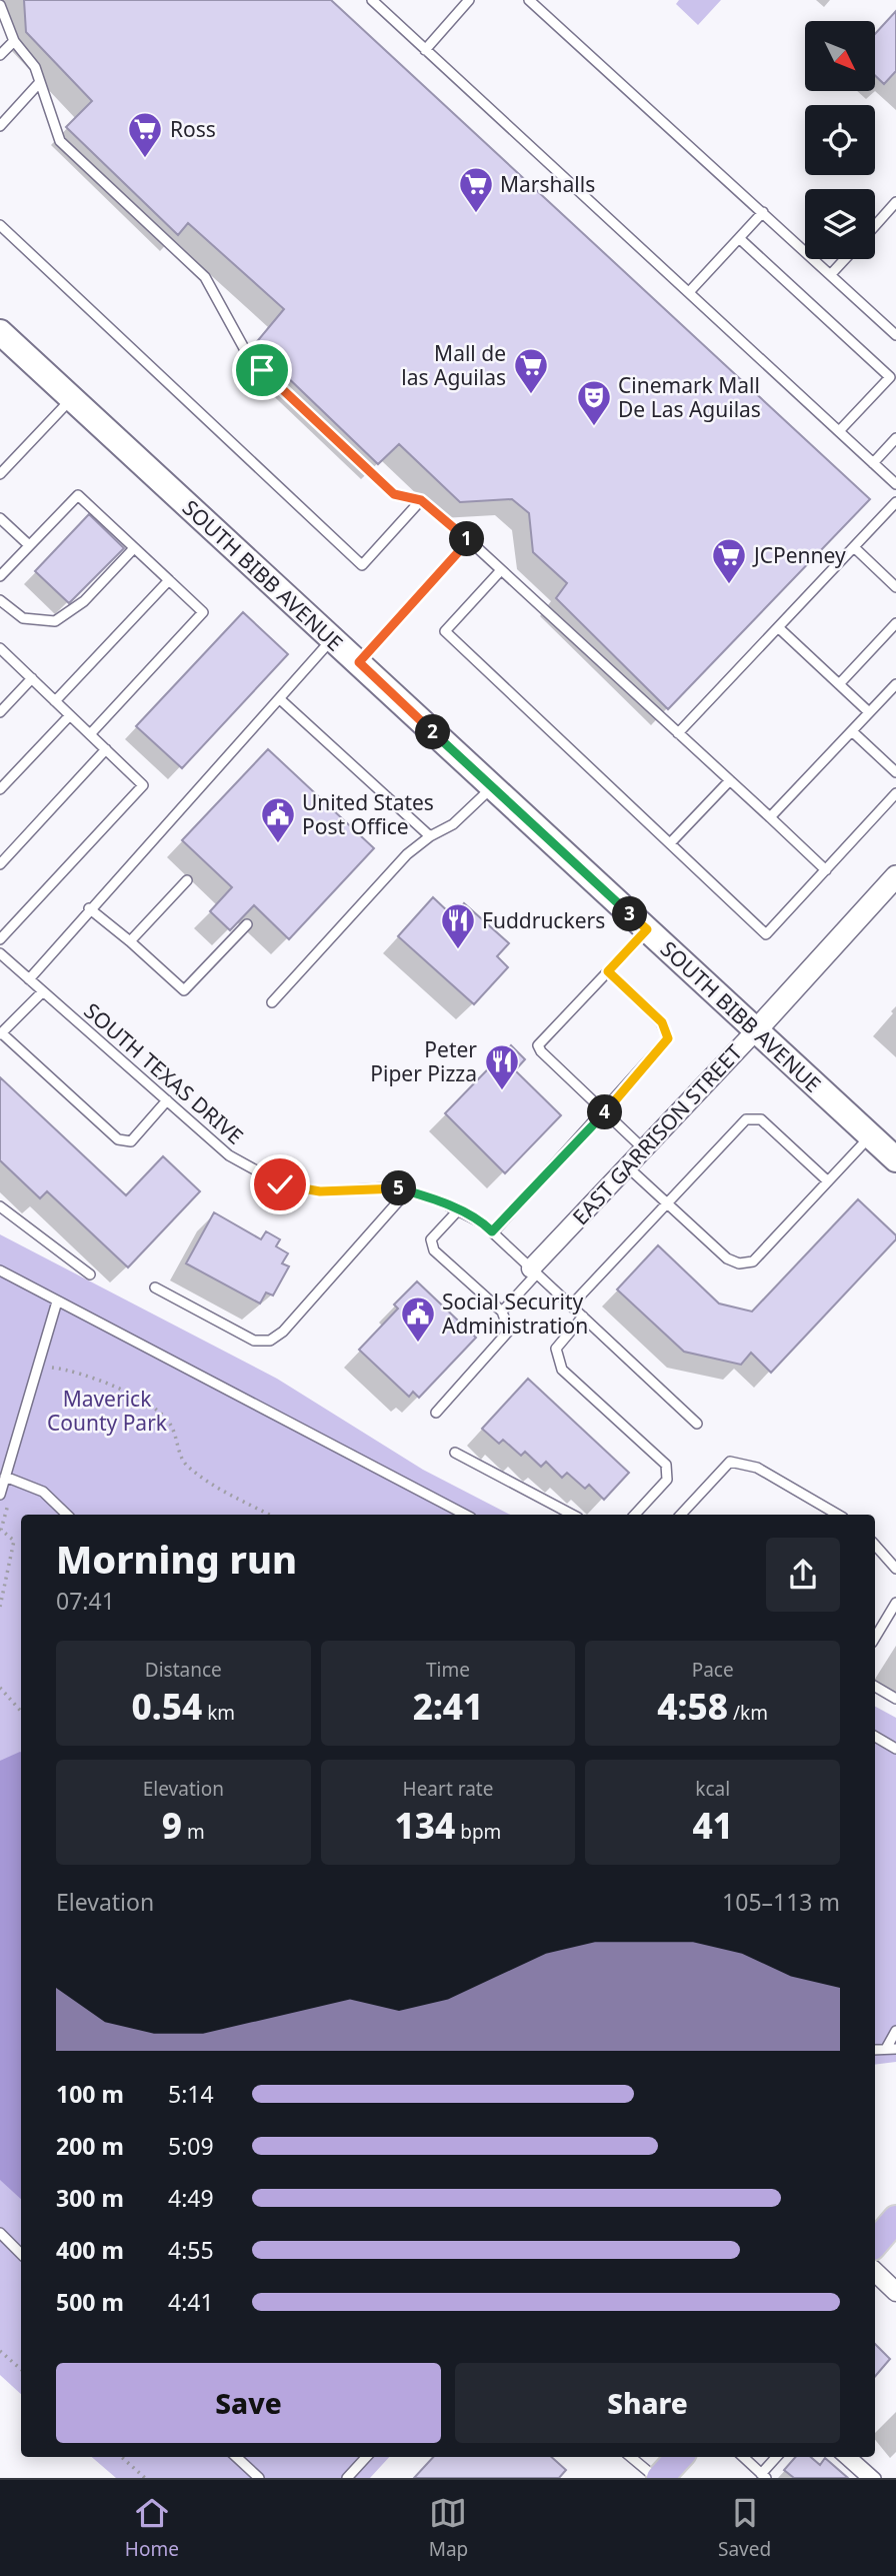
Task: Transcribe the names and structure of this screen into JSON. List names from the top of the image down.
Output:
{
  "streets": {
    "main road": ["SOUTH BIBB AVENUE"],
    "street": ["EAST GARRISON STREET"],
    "lane": ["SOUTH TEXAS DRIVE"]
  },
  "crossings": [
    ["SOUTH BIBB AVENUE", "EAST GARRISON STREET"],
    ["SOUTH TEXAS DRIVE", "EAST GARRISON STREET"]
  ],
  "parks": ["Maverick County Park"],
  "places": {
    "supermarket": [
      "Ross",
      "Marshalls",
      "Mall de las Aguilas",
      "JCPenney"
    ],
    "theatre": ["Cinemark Mall De Las Aguilas"],
    "public building": ["United States Post Office", "Social Security Administration"],
    "restaurant": ["Fuddruckers", "Peter Piper Pizza"]
  },
  "north": "bottom right",
  "page": {
    "pins": [
      "1",
      "2",
      "3",
      "4",
      "5"
    ],
    "heading": ["Morning run", "07:41"],
    "stats": [
      ["Distance", "0.54 km"],
      ["Time", "2:41"],
      ["Pace", "4:58 /km"],
      ["Elevation", "9 m"],
      ["Heart rate", "134 bpm"],
      ["kcal", "41"]
    ],
    "chart": ["Elevation", "105–113 m"],
    "list": [
      {
        "name": "100 m",
        "note": "5:14"
      },
      {
        "name": "200 m",
        "note": "5:09"
      },
      {
        "name": "300 m",
        "note": "4:49"
      },
      {
        "name": "400 m",
        "note": "4:55"
      },
      {
        "name": "500 m",
        "note": "4:41"
      }
    ],
    "buttons": ["Save", "Share"],
    "tabs": ["Home", "Map", "Saved"]
  }
}
